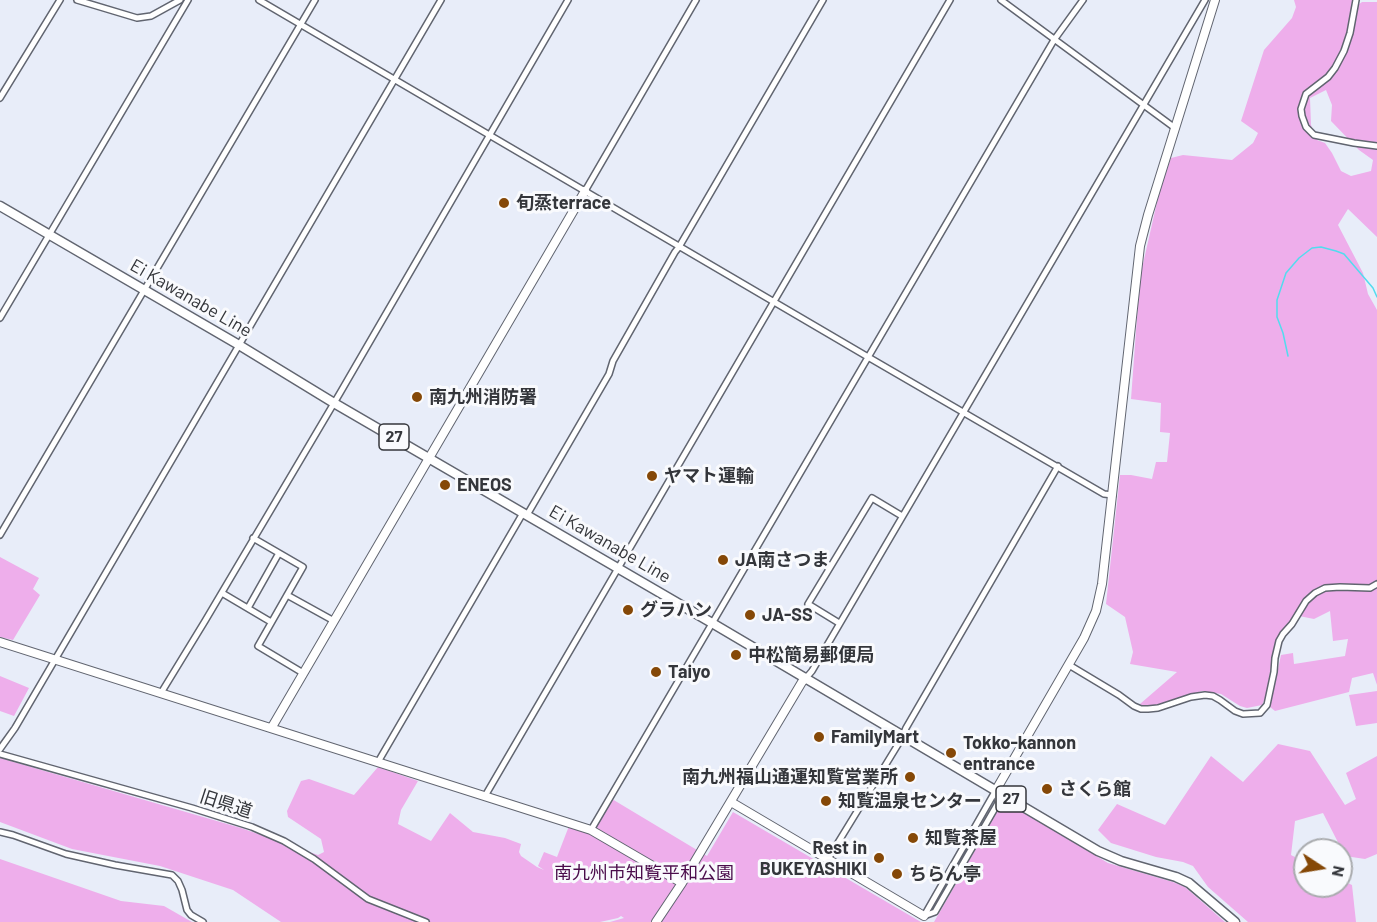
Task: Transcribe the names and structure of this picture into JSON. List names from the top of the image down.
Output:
{
  "streets": {
    "main road": ["Ei Kawanabe Line", "27"],
    "street": ["旧県道"]
  },
  "parks": ["南九州市知覧平和公園"],
  "places": [
    "旬蒸terrace",
    "南九州消防署",
    "ヤマト運輸",
    "ENEOS",
    "JA南さつま",
    "グラハン",
    "JA-SS",
    "中松簡易郵便局",
    "Taiyo",
    "FamilyMart",
    "Tokko-kannon entrance",
    "南九州福山通運知覧営業所",
    "さくら館",
    "知覧温泉センター",
    "知覧茶屋",
    "Rest in BUKEYASHIKI",
    "ちらん亭"
  ],
  "north": "right"
}
